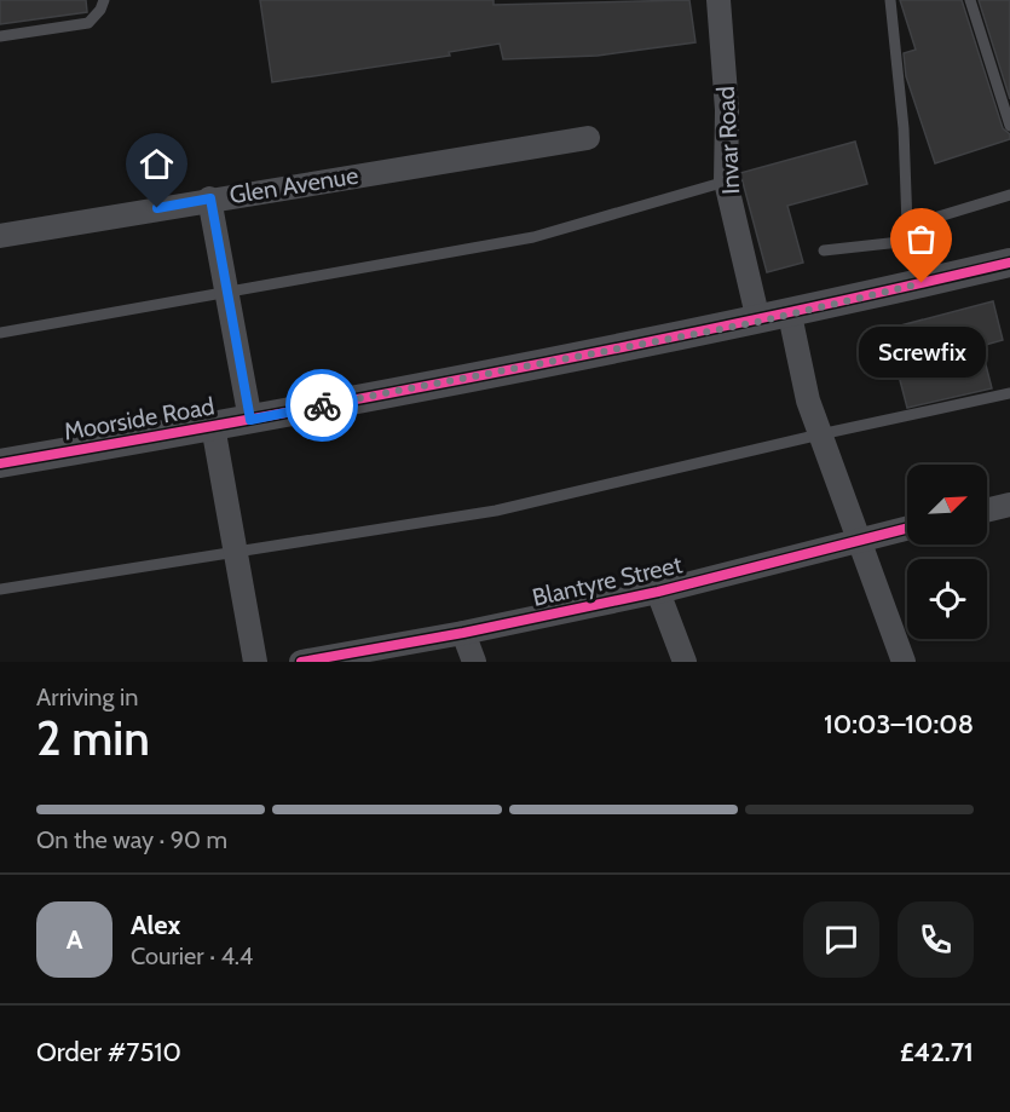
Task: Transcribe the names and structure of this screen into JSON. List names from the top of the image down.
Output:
{
  "streets": {
    "street": [
      "Invar Road",
      "Glen Avenue",
      "Moorside Road",
      "Blantyre Street"
    ]
  },
  "crossings": [
    ["Invar Road", "Moorside Road"]
  ],
  "places": ["Screwfix"],
  "north": "top right",
  "page": {
    "bubble": "Screwfix",
    "heading": ["2 min", "Arriving in", "10:03–10:08"],
    "panel": [
      "Alex",
      "Courier · 4.4",
      "Order #7510",
      "£42.71"
    ],
    "bar": "On the way · 90 m",
    "round": "A"
  }
}
